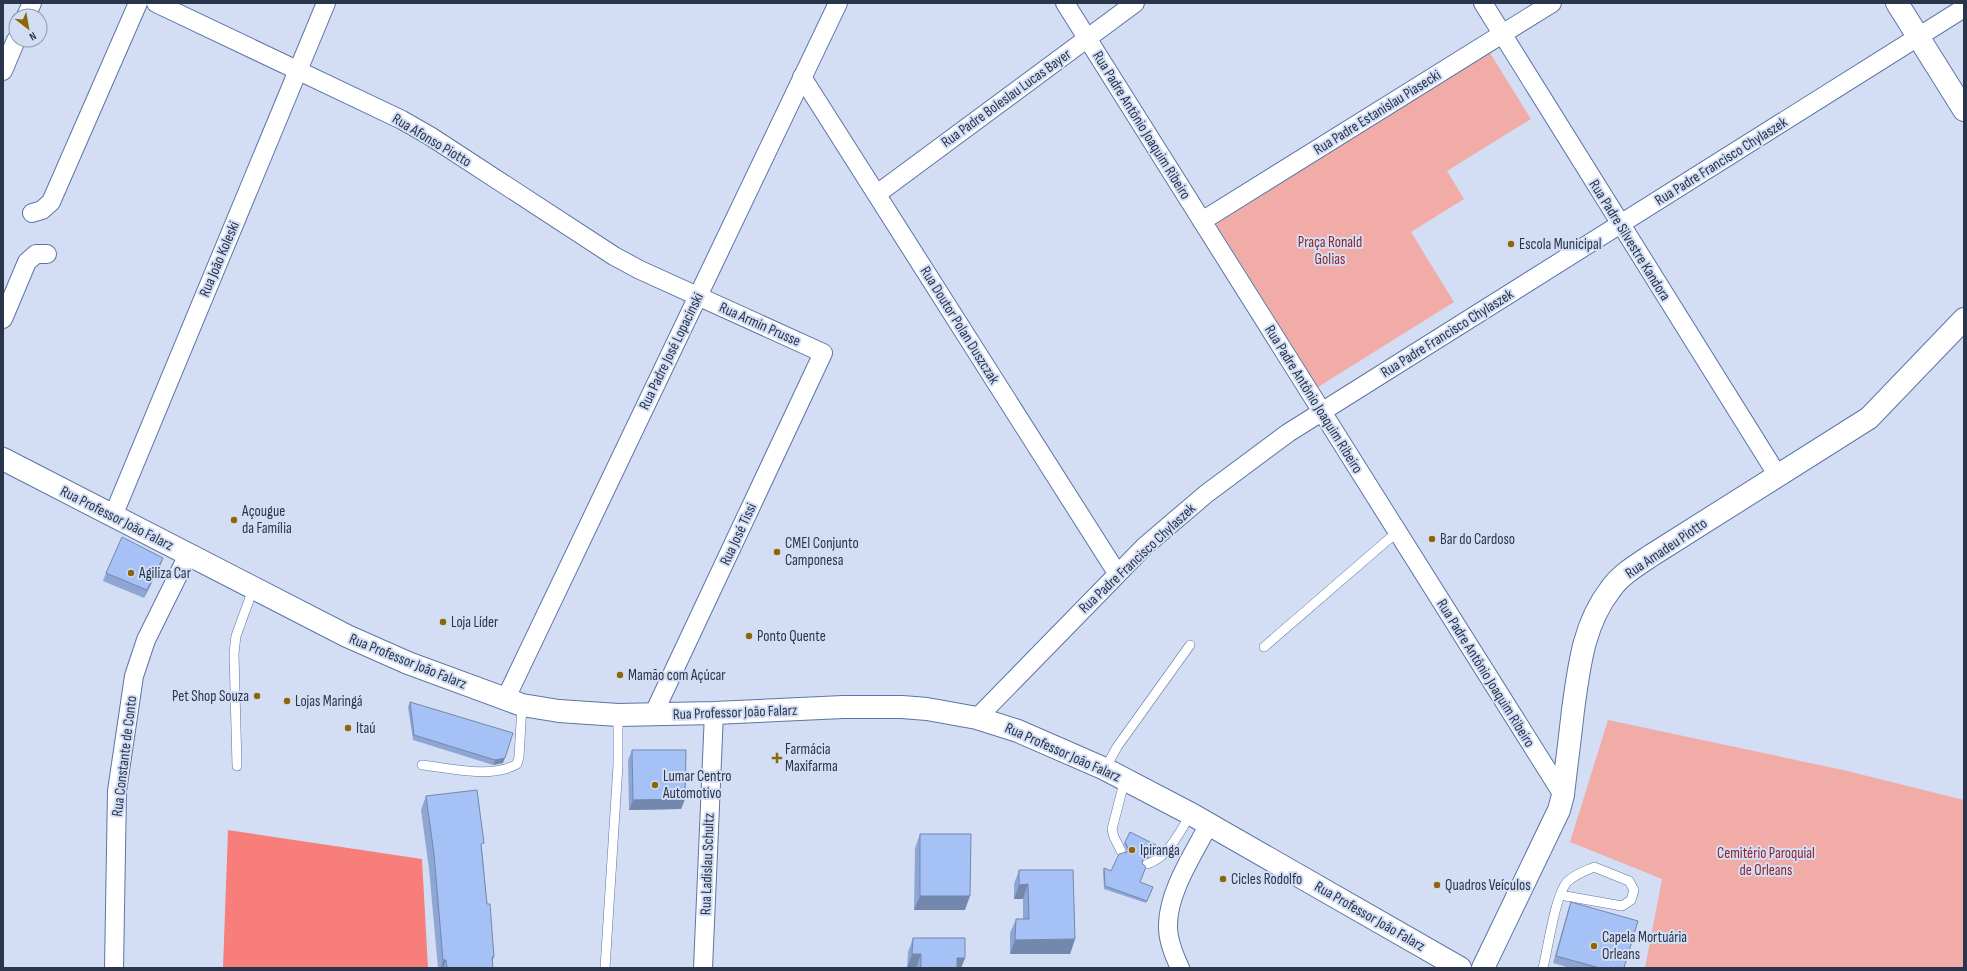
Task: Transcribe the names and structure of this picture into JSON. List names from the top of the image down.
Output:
{
  "streets": {
    "main road": ["Rua Professor João Falarz", "Rua Amadeu Piotto"],
    "street": [
      "Rua Padre Boleslau Lucas Bayer",
      "Rua Padre Estanislau Piasecki",
      "Rua Padre Antônio Joaquim Ribeiro",
      "Rua Afonso Piotto",
      "Rua Padre Francisco Chylaszek",
      "Rua Padre Silvestre Kandora",
      "Rua João Koleski",
      "Rua Armin Prusse",
      "Rua Doutor Polan Duszczak",
      "Rua Padre José Lopacinski",
      "Rua José Tissi",
      "Rua Constante de Conto",
      "Rua Ladislau Schultz"
    ]
  },
  "crossings": [
    ["Rua Padre Boleslau Lucas Bayer", "Rua Padre Antônio Joaquim Ribeiro"],
    ["Rua Padre Boleslau Lucas Bayer", "Rua Doutor Polan Duszczak"],
    ["Rua Padre Estanislau Piasecki", "Rua Padre Antônio Joaquim Ribeiro"],
    ["Rua Padre Estanislau Piasecki", "Rua Padre Silvestre Kandora"],
    ["Rua Padre Antônio Joaquim Ribeiro", "Rua Padre Francisco Chylaszek"],
    ["Rua Padre Antônio Joaquim Ribeiro", "Rua Amadeu Piotto"],
    ["Rua Afonso Piotto", "Rua João Koleski"],
    ["Rua Afonso Piotto", "Rua Armin Prusse"],
    ["Rua Afonso Piotto", "Rua Padre José Lopacinski"],
    ["Rua Padre Francisco Chylaszek", "Rua Padre Silvestre Kandora"],
    ["Rua Padre Francisco Chylaszek", "Rua Doutor Polan Duszczak"],
    ["Rua Padre Francisco Chylaszek", "Rua Professor João Falarz"],
    ["Rua Padre Silvestre Kandora", "Rua Amadeu Piotto"],
    ["Rua João Koleski", "Rua Professor João Falarz"],
    ["Rua Armin Prusse", "Rua Padre José Lopacinski"],
    ["Rua Armin Prusse", "Rua José Tissi"],
    ["Rua Doutor Polan Duszczak", "Rua Padre José Lopacinski"],
    ["Rua Padre José Lopacinski", "Rua Professor João Falarz"],
    ["Rua Professor João Falarz", "Rua José Tissi"],
    ["Rua Professor João Falarz", "Rua Constante de Conto"],
    ["Rua Professor João Falarz", "Rua Ladislau Schultz"]
  ],
  "parks": ["Praça Ronald Golias", "Cemitério Paroquial de Orleans"],
  "places": {
    "other": [
      "Escola Municipal",
      "Açougue da Família",
      "Bar do Cardoso",
      "CMEI Conjunto Camponesa",
      "Agiliza Car",
      "Loja Líder",
      "Ponto Quente",
      "Mamão com Açúcar",
      "Pet Shop Souza",
      "Lojas Maringá",
      "Itaú",
      "Lumar Centro Automotivo",
      "Ipiranga",
      "Cicles Rodolfo",
      "Quadros Veículos",
      "Capela Mortuária Orleans"
    ],
    "health": ["Farmácia Maxifarma"]
  },
  "north": "bottom right"
}
